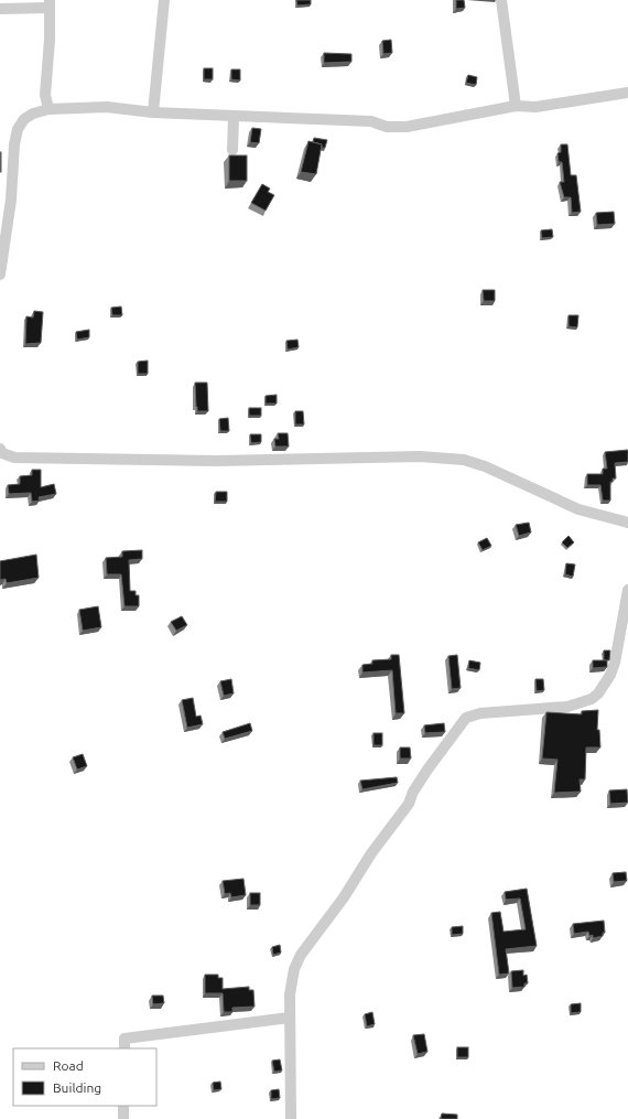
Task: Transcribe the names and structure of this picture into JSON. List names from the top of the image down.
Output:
{
  "legend": ["Road", "Building"]
}
